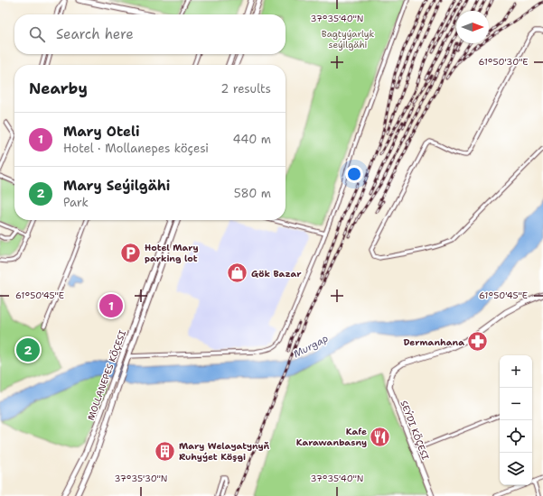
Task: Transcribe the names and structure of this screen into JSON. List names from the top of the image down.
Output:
{
  "streets": {
    "street": ["MOLLANEPES KÖÇESI", "SEÝDI KÖÇESI"]
  },
  "water": ["Murgap"],
  "parks": ["Bagtyýarlyk seýilgähi"],
  "places": {
    "parking": ["Hotel Mary parking lot"],
    "shop": ["Gök Bazar"],
    "pharmacy": ["Dermanhana"],
    "restaurant": ["Kafe Karawanbasny"],
    "building": ["Mary Welayatynyň Ruhyýet Köşgi"]
  },
  "north": "right",
  "page": {
    "search": "Search here",
    "heading": ["Nearby", "2 results"],
    "list": [
      {
        "mark": "1",
        "name": "Mary Oteli",
        "note": "Hotel · Mollanepes köçesi",
        "value": "440 m"
      },
      {
        "mark": "2",
        "name": "Mary Seýilgähi",
        "note": "Park",
        "value": "580 m"
      }
    ],
    "pins": ["1", "2"],
    "map_buttons": ["+", "−"]
  },
  "coordinates": [
    "37°35'40\"N",
    "61°50'30\"E",
    "61°50'45\"E",
    "37°35'30\"N"
  ]
}
